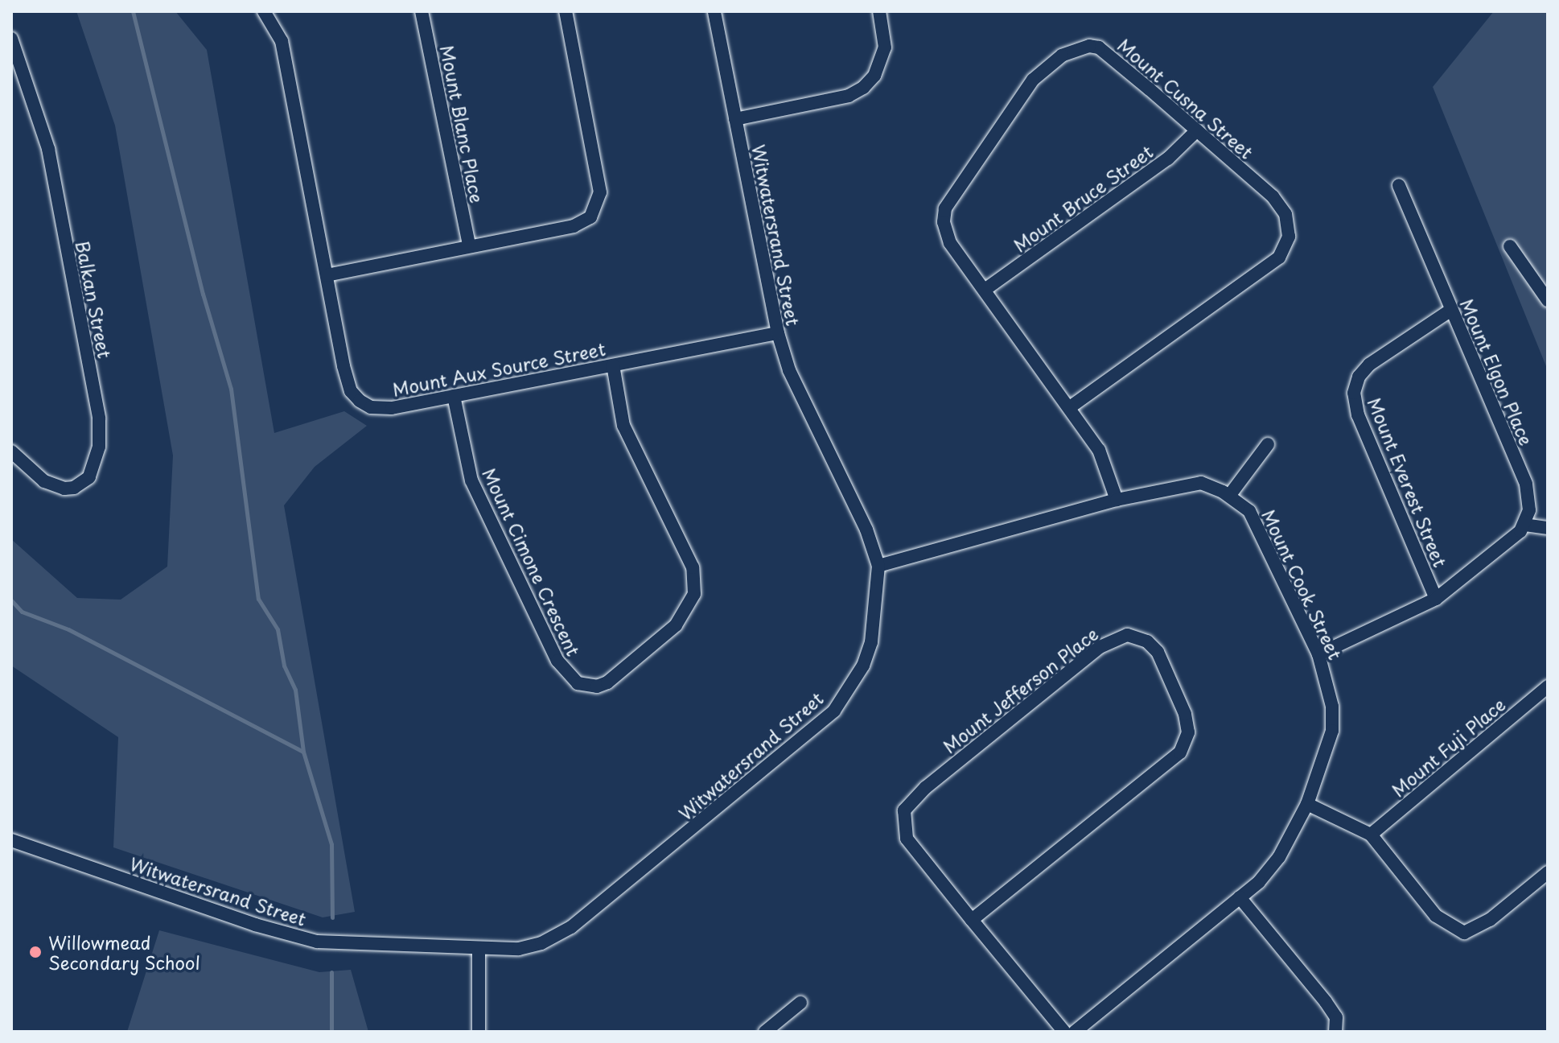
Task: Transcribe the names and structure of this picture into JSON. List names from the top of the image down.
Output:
{
  "streets": {
    "street": [
      "Mount Cusna Street",
      "Mount Blanc Place",
      "Mount Bruce Street",
      "Witwatersrand Street",
      "Balkan Street",
      "Mount Aux Source Street",
      "Mount Elgon Place",
      "Mount Everest Street",
      "Mount Cimone Crescent",
      "Mount Cook Street",
      "Mount Jefferson Place",
      "Mount Fuji Place"
    ]
  },
  "crossings": [
    ["Mount Cusna Street", "Mount Bruce Street"],
    ["Mount Cusna Street", "Mount Cook Street"],
    ["Witwatersrand Street", "Mount Aux Source Street"],
    ["Witwatersrand Street", "Mount Cook Street"],
    ["Mount Aux Source Street", "Mount Cimone Crescent"],
    ["Mount Elgon Place", "Mount Everest Street"]
  ],
  "places": ["Willowmead Secondary School"]
}
